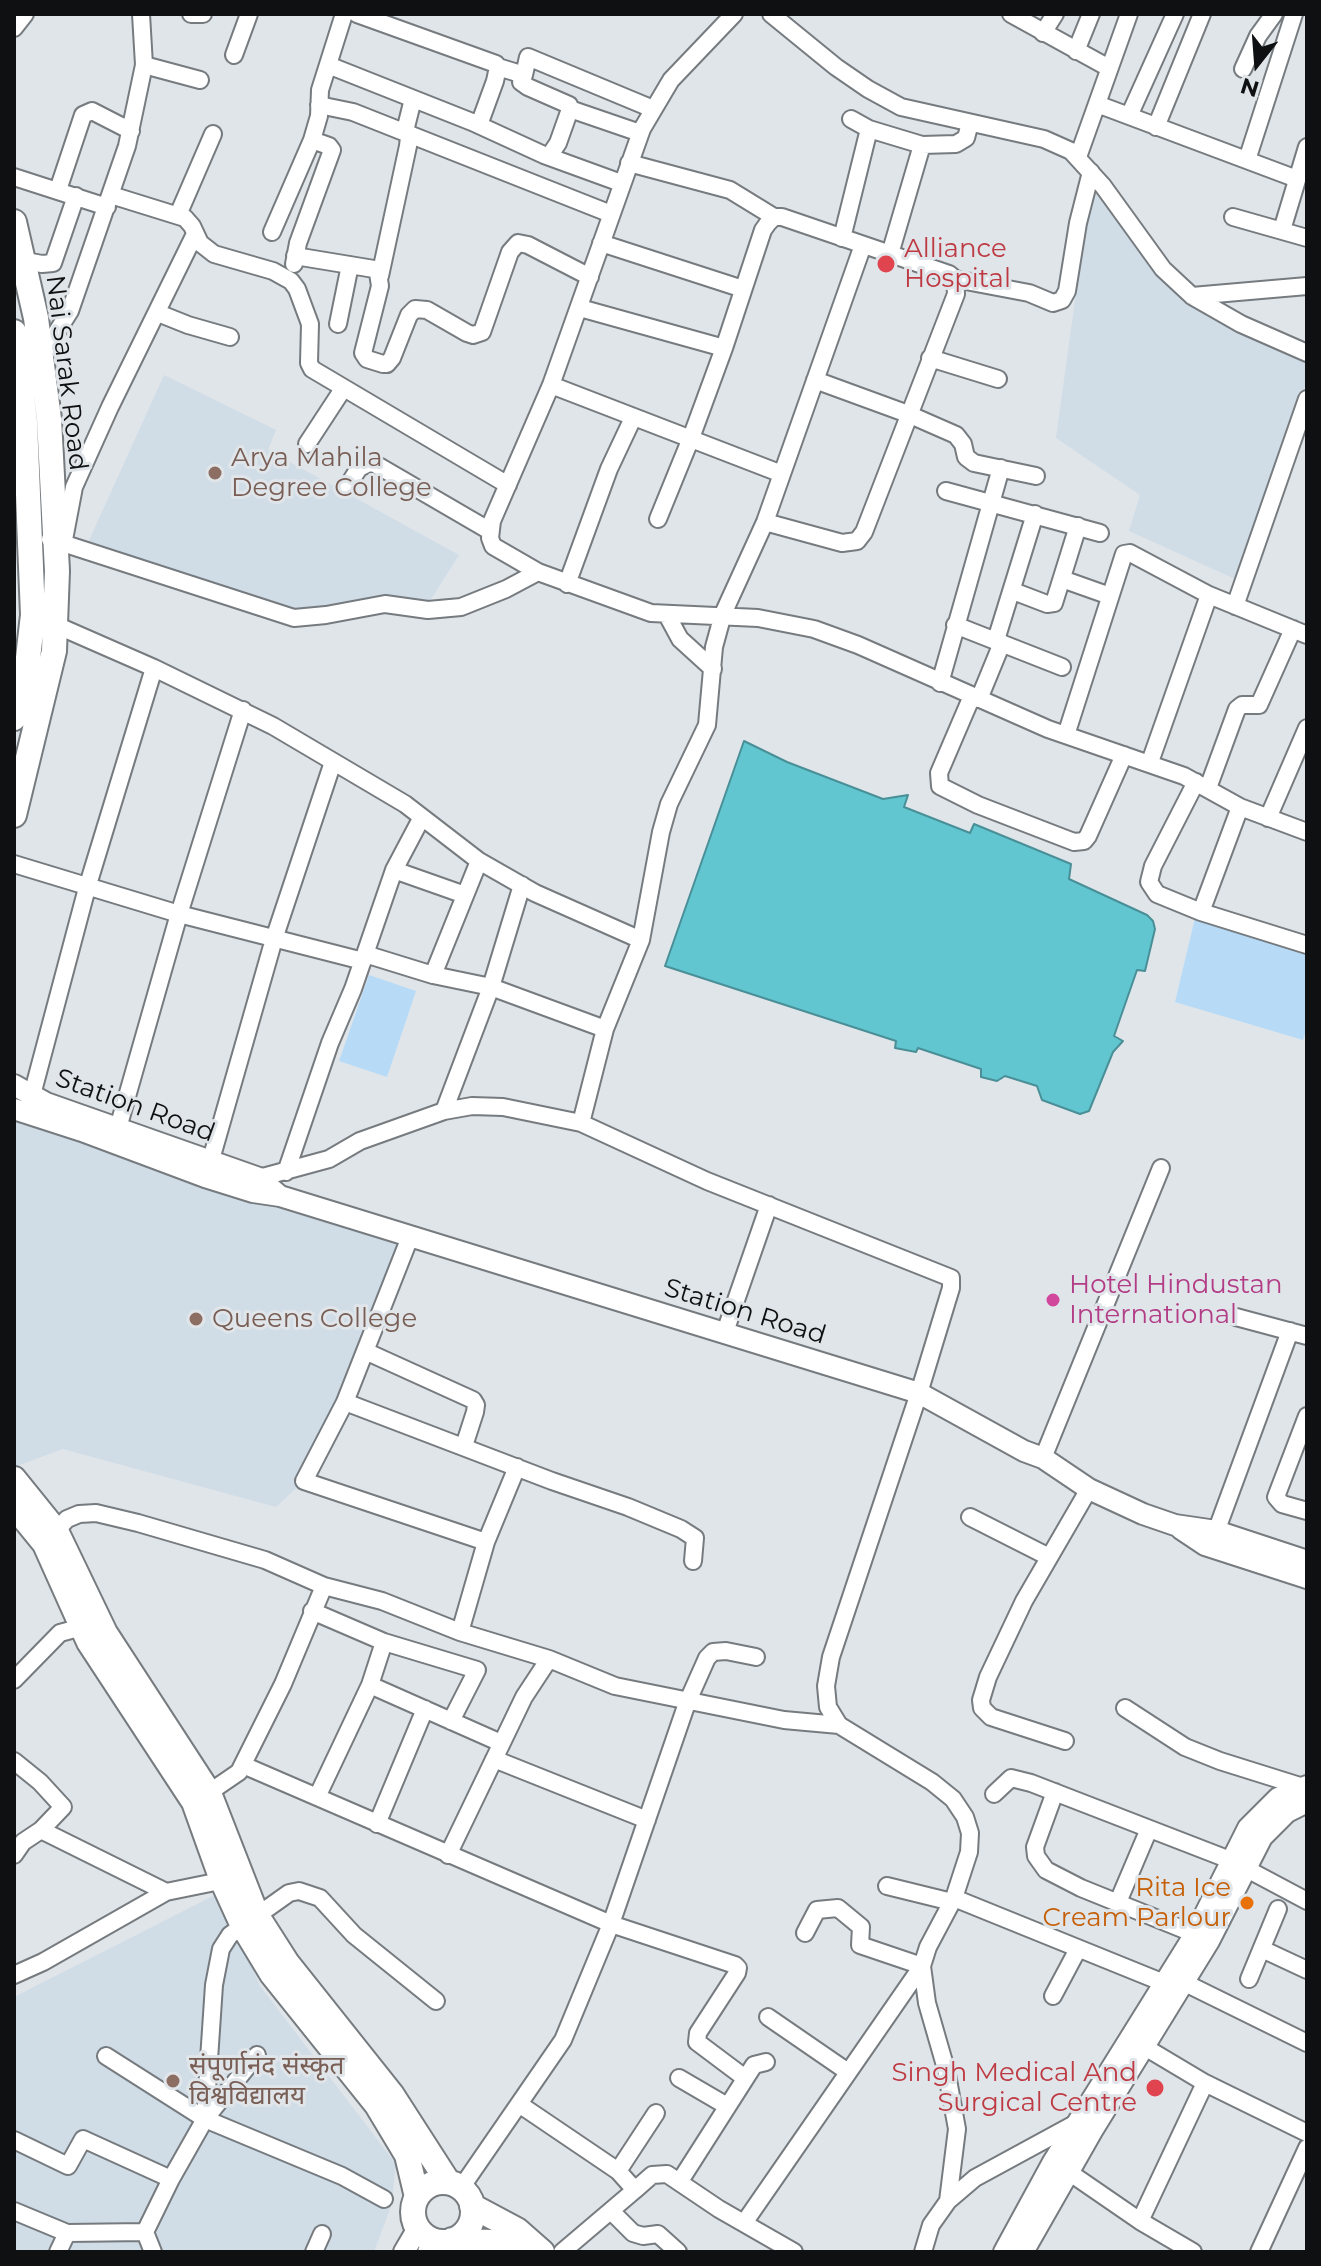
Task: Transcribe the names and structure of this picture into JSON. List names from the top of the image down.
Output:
{
  "streets": {
    "main road": ["Nai Sarak Road"],
    "street": ["Station Road"]
  },
  "places": [
    "Alliance Hospital",
    "Arya Mahila Degree College",
    "Hotel Hindustan International",
    "Queens College",
    "Rita Ice Cream Parlour",
    "संपूर्णानंद संस्कृत विश्वविद्यालय",
    "Singh Medical And Surgical Centre"
  ],
  "north": "bottom"
}
